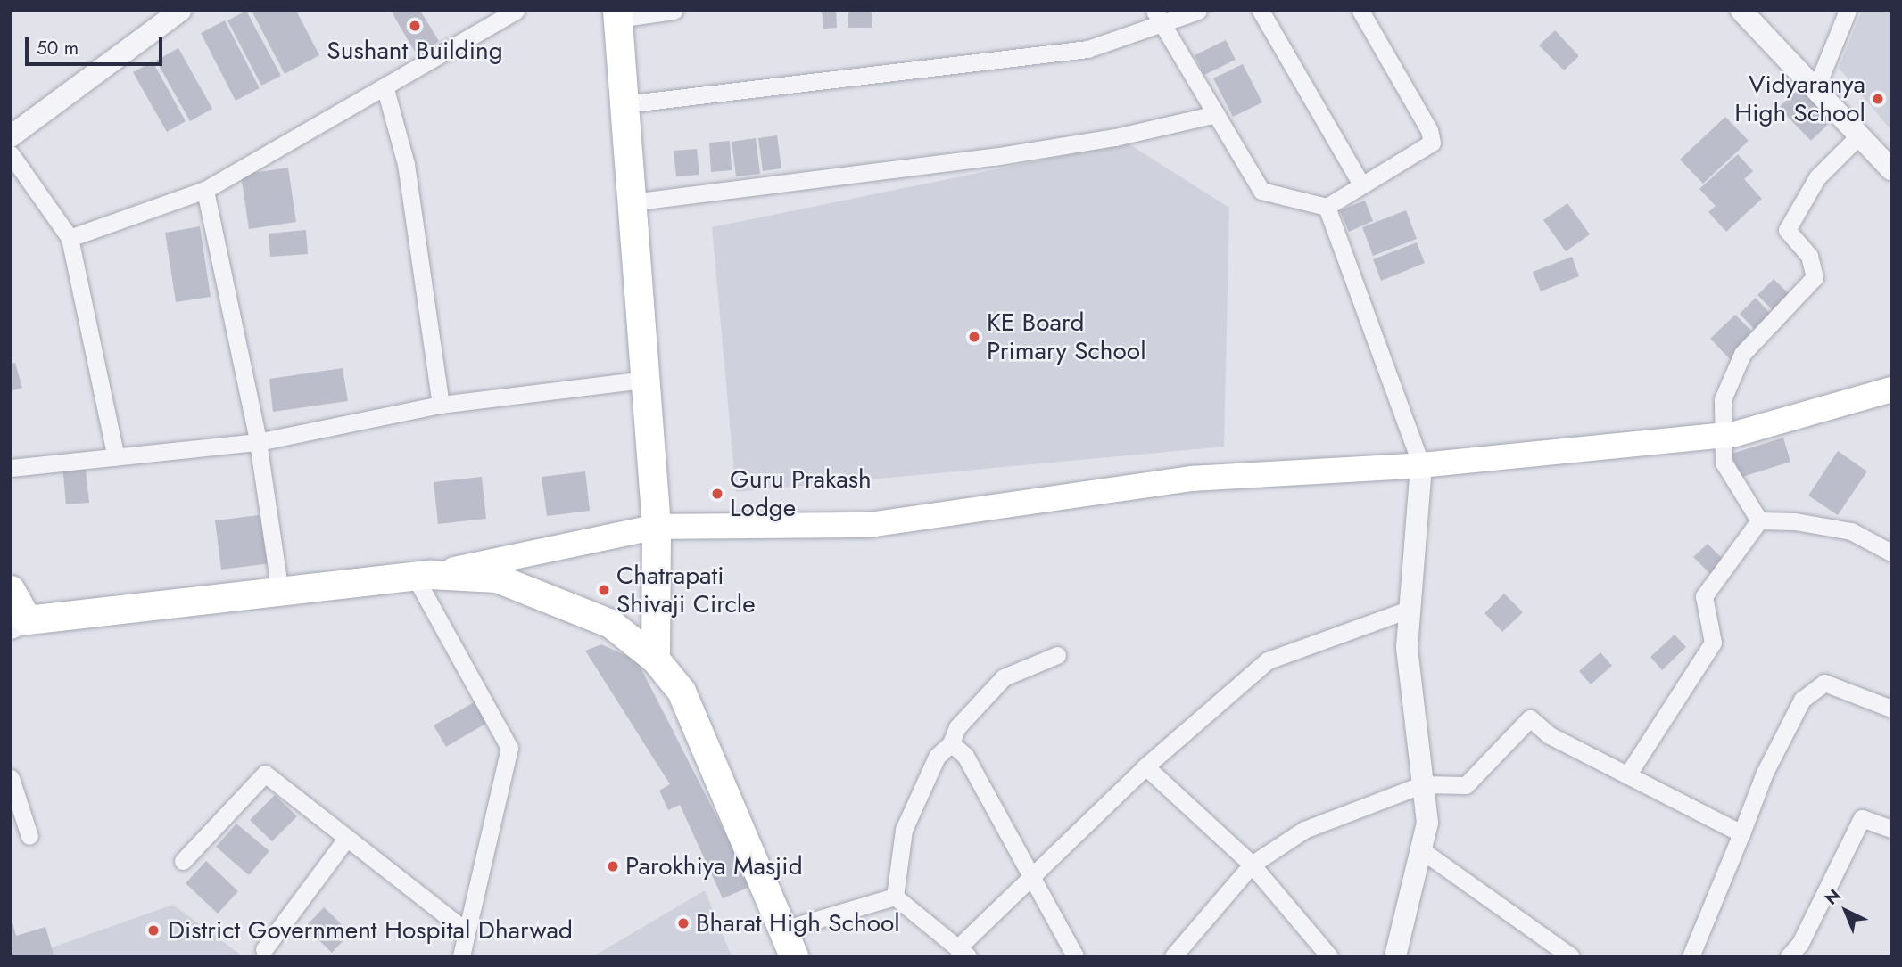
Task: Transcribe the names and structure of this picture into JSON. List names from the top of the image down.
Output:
{
  "places": [
    "Sushant Building",
    "Vidyaranya High School",
    "KE Board Primary School",
    "Guru Prakash Lodge",
    "Chatrapati Shivaji Circle",
    "Parokhiya Masjid",
    "Bharat High School",
    "District Government Hospital Dharwad"
  ],
  "scale_bar": "50 m",
  "north": "top left"
}
